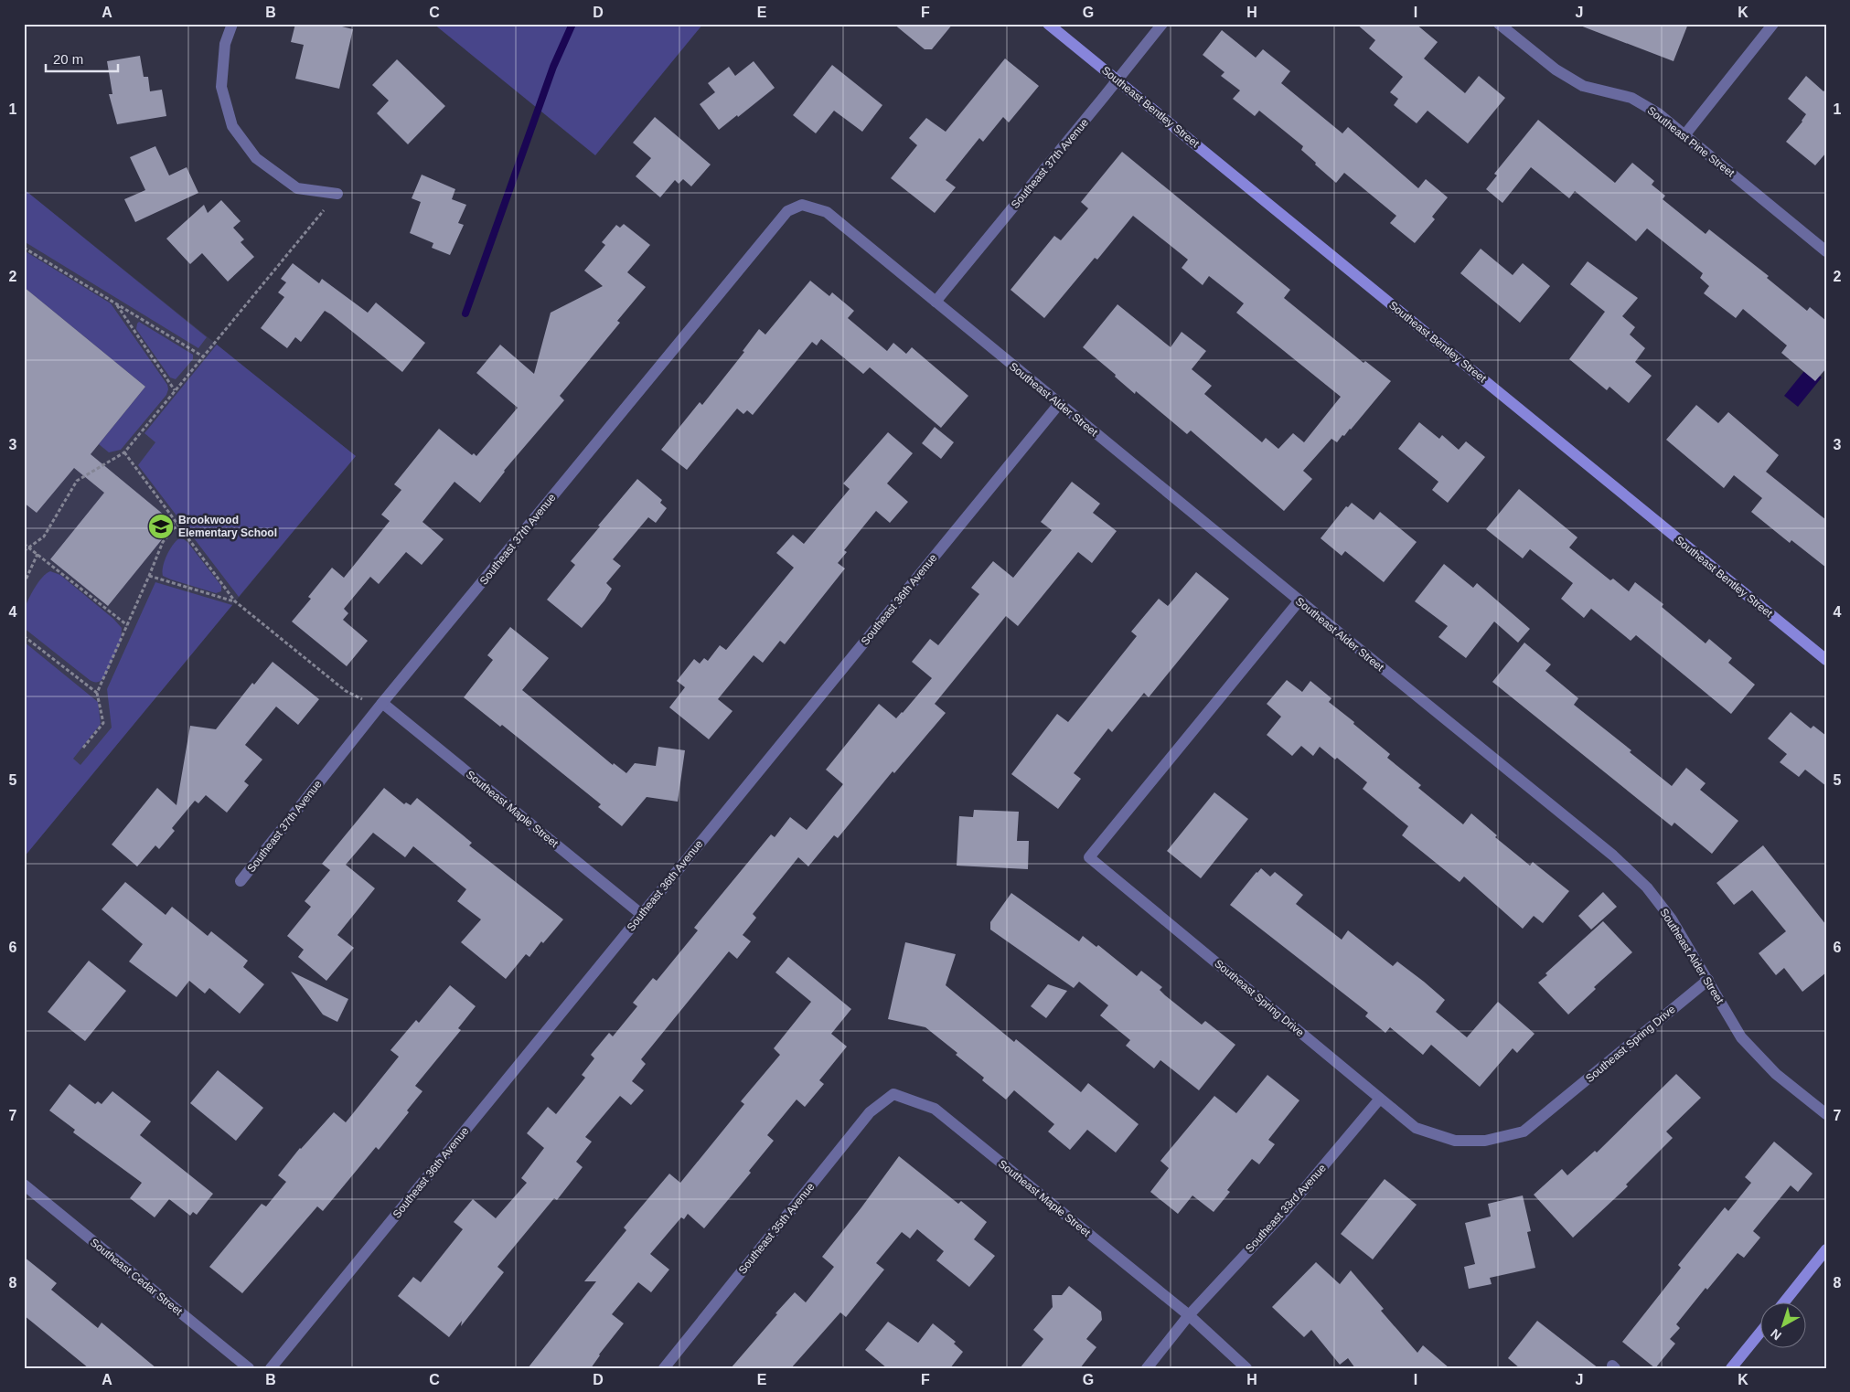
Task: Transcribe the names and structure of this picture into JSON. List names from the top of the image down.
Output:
{
  "streets": {
    "street": [
      "Southeast Bentley Street",
      "Southeast Pine Street",
      "Southeast 37th Avenue",
      "Southeast Alder Street",
      "Southeast 36th Avenue",
      "Southeast Maple Street",
      "Southeast Spring Drive",
      "Southeast 33rd Avenue",
      "Southeast 35th Avenue",
      "Southeast Cedar Street"
    ]
  },
  "crossings": [
    ["Southeast Bentley Street", "Southeast 37th Avenue"],
    ["Southeast 37th Avenue", "Southeast Alder Street"],
    ["Southeast 37th Avenue", "Southeast Maple Street"],
    ["Southeast Alder Street", "Southeast 36th Avenue"],
    ["Southeast Alder Street", "Southeast Spring Drive"],
    ["Southeast 36th Avenue", "Southeast Maple Street"],
    ["Southeast Maple Street", "Southeast 33rd Avenue"],
    ["Southeast Maple Street", "Southeast 35th Avenue"],
    ["Southeast Spring Drive", "Southeast 33rd Avenue"]
  ],
  "places": {
    "school or university": ["Brookwood Elementary School"]
  },
  "scale_bar": "20 m",
  "north": "bottom left",
  "grid": {
    "columns": [
      "A",
      "B",
      "C",
      "D",
      "E",
      "F",
      "G",
      "H",
      "I",
      "J",
      "K"
    ],
    "rows": [
      "1",
      "2",
      "3",
      "4",
      "5",
      "6",
      "7",
      "8"
    ]
  }
}
